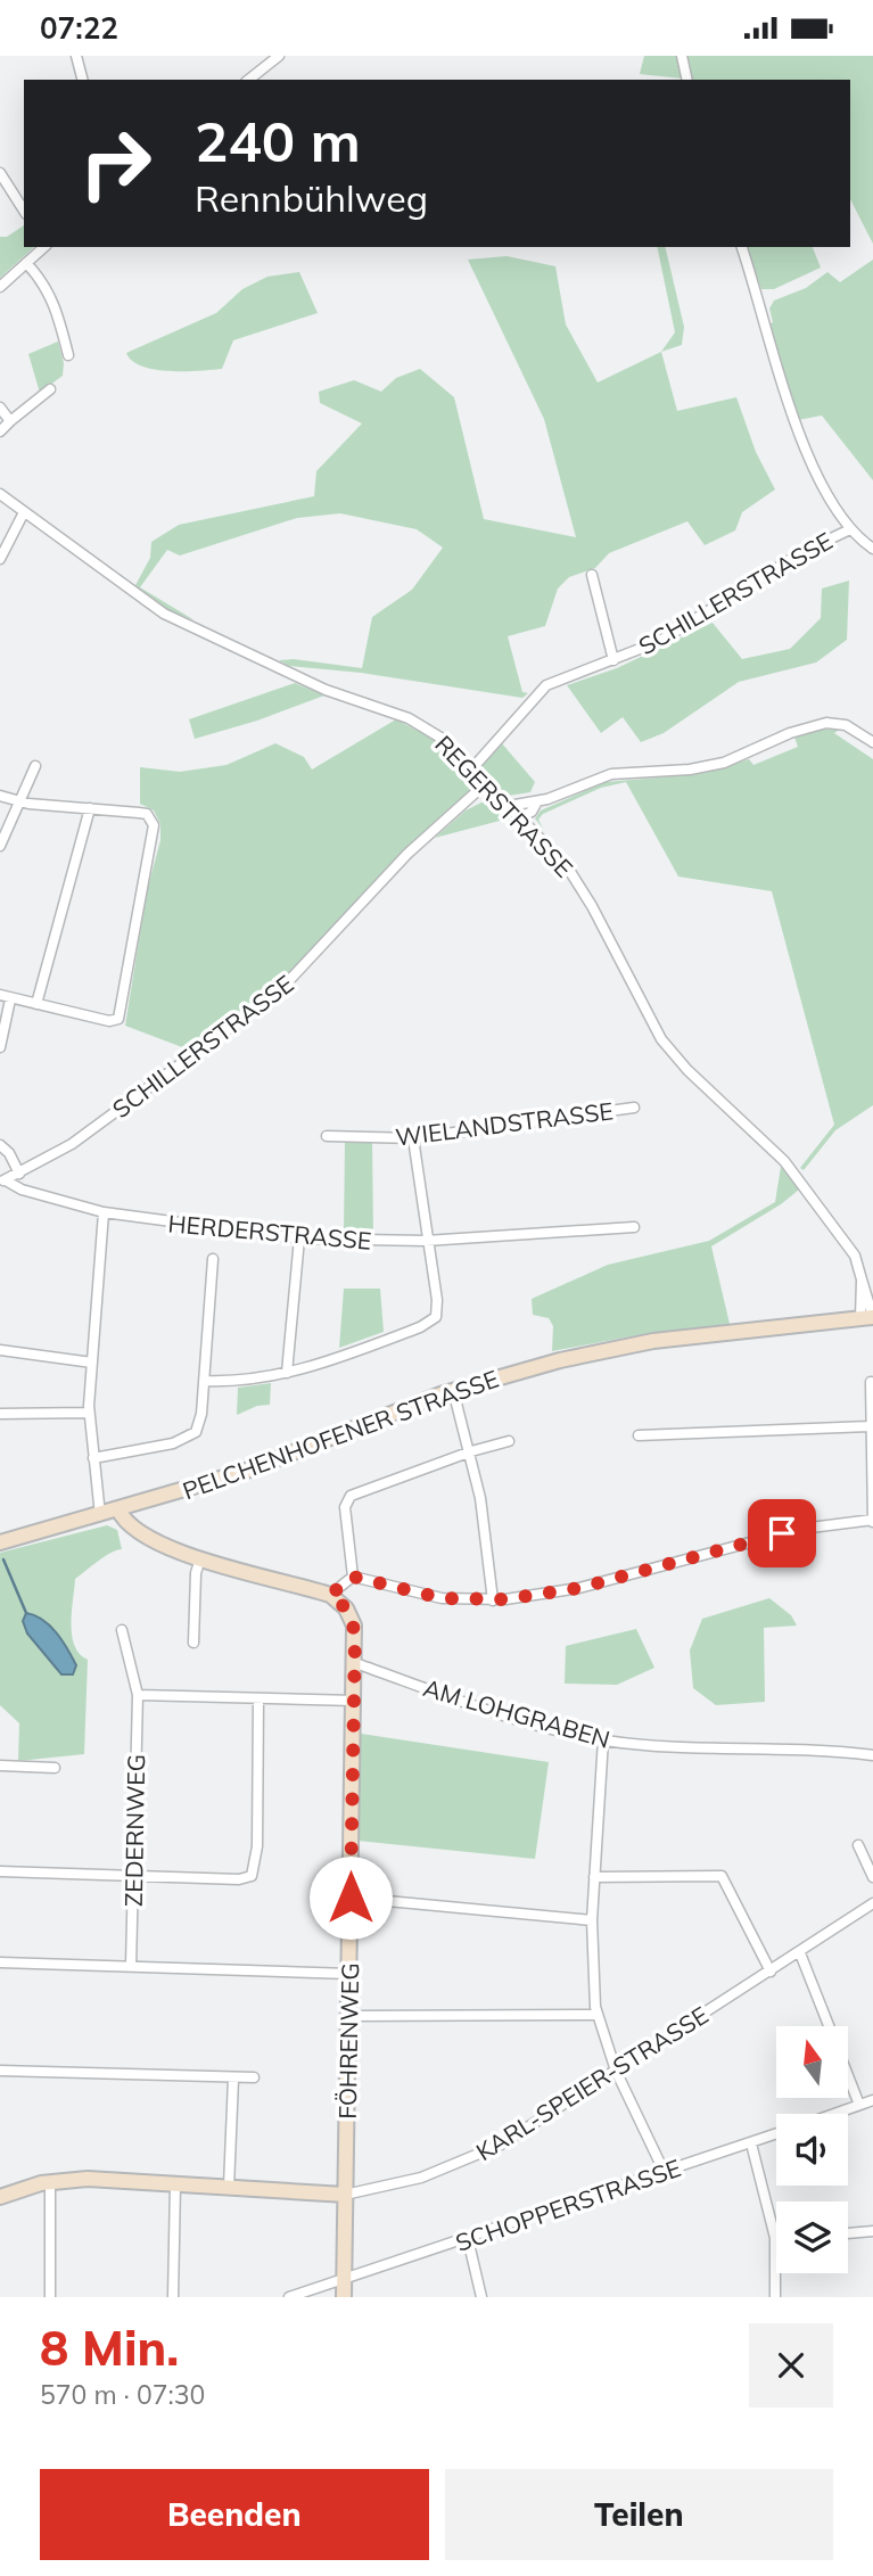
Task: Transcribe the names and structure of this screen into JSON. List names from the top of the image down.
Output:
{
  "streets": {
    "street": [
      "SCHILLERSTRASSE",
      "REGERSTRASSE",
      "WIELANDSTRASSE",
      "HERDERSTRASSE",
      "PELCHENHOFENER STRASSE",
      "AM LOHGRABEN",
      "ZEDERNWEG",
      "FÖHRENWEG",
      "KARL-SPEIER-STRASSE",
      "SCHOPPERSTRASSE"
    ]
  },
  "crossings": [
    ["SCHILLERSTRASSE", "REGERSTRASSE"],
    ["SCHILLERSTRASSE", "HERDERSTRASSE"],
    ["REGERSTRASSE", "PELCHENHOFENER STRASSE"],
    ["AM LOHGRABEN", "FÖHRENWEG"],
    ["FÖHRENWEG", "KARL-SPEIER-STRASSE"],
    ["FÖHRENWEG", "SCHOPPERSTRASSE"]
  ],
  "north": "top",
  "page": {
    "status": "07:22",
    "turn": ["240 m", "Rennbühlweg"],
    "heading": ["8 Min.", "570 m · 07:30"],
    "buttons": ["Beenden", "Teilen"]
  }
}
